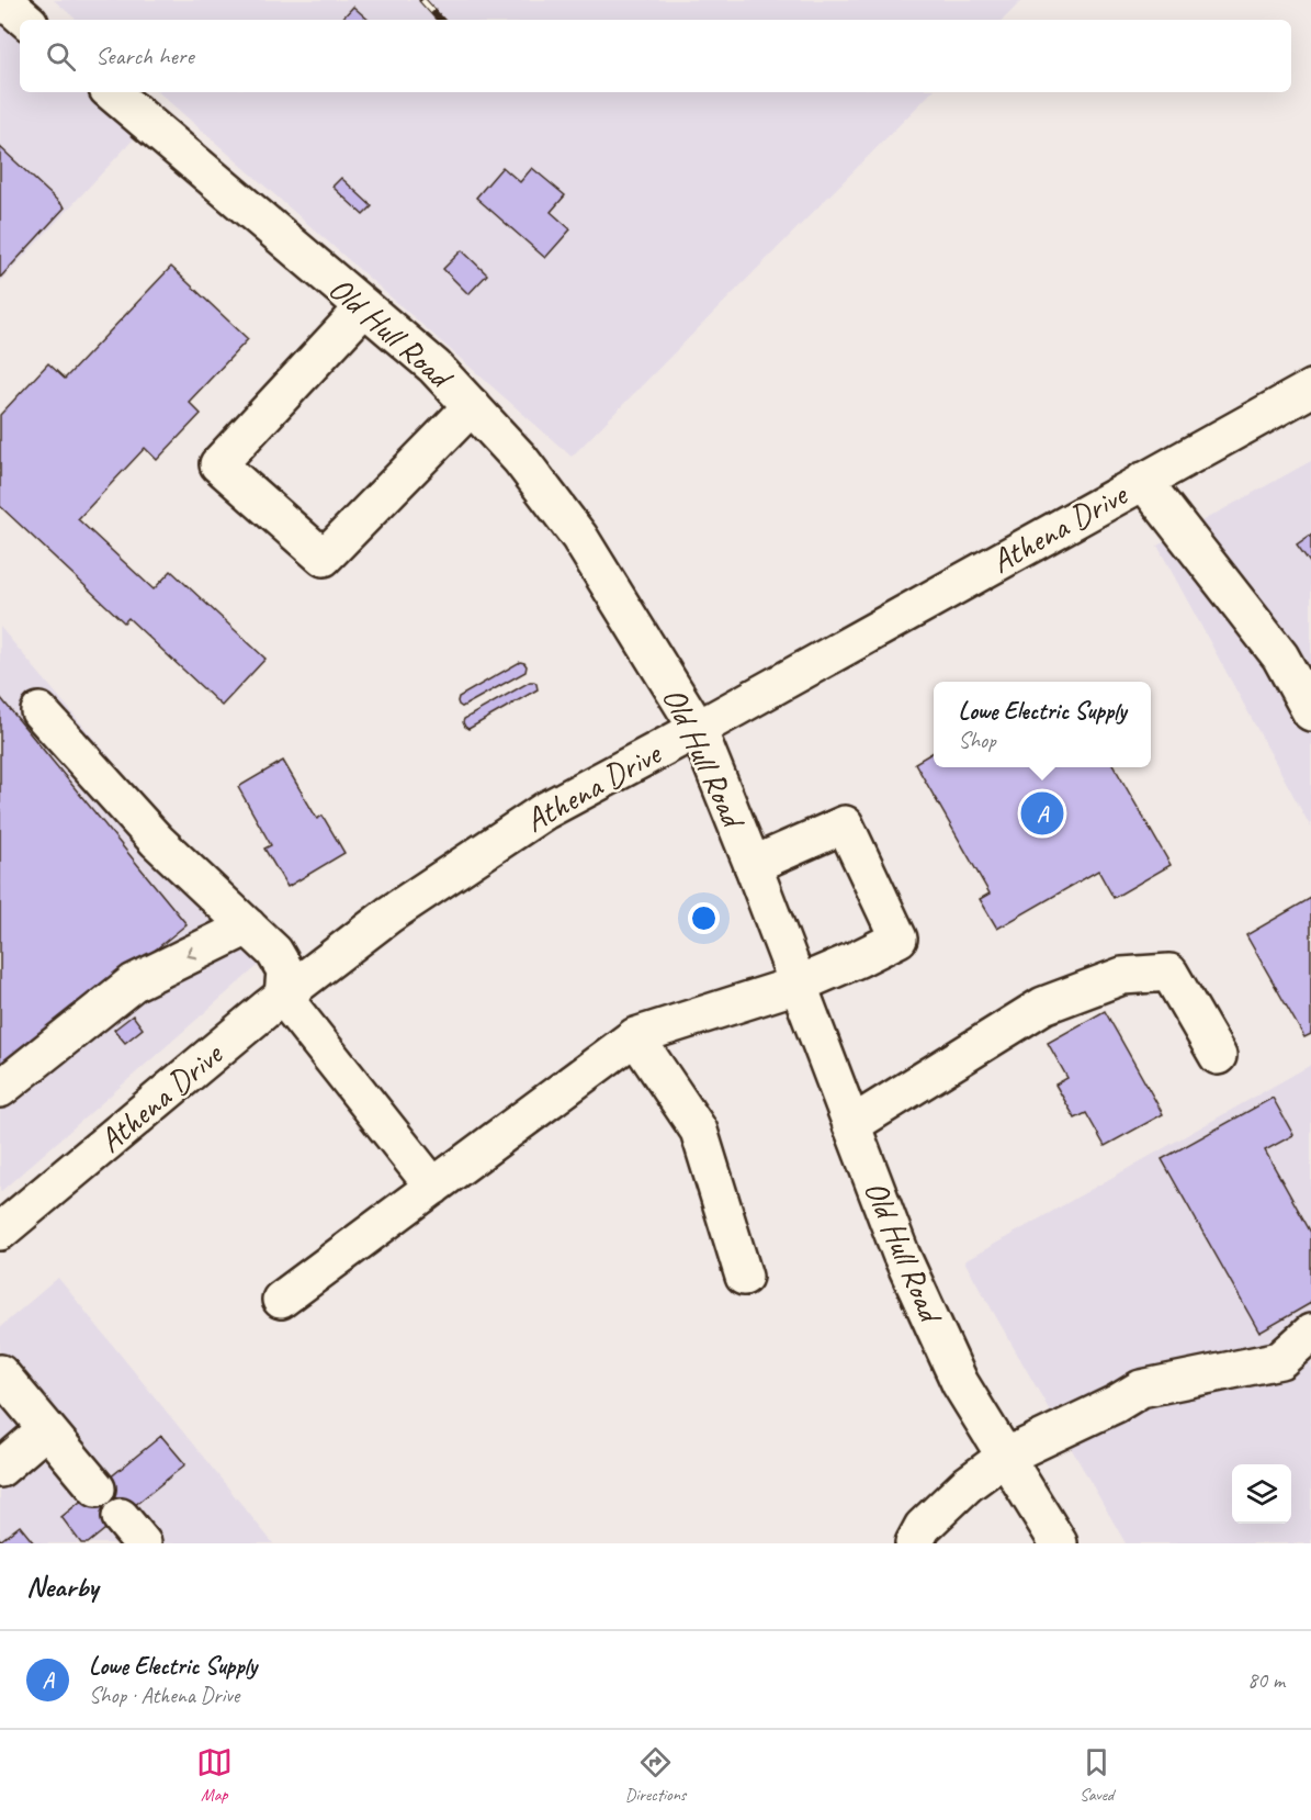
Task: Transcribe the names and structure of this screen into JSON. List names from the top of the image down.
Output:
{
  "streets": {
    "main road": ["Old Hull Road", "Athena Drive"]
  },
  "crossings": [
    ["Old Hull Road", "Athena Drive"]
  ],
  "page": {
    "search": "Search here",
    "popup": ["Lowe Electric Supply", "Shop"],
    "pins": "A",
    "heading": "Nearby",
    "list": [
      {
        "mark": "A",
        "name": "Lowe Electric Supply",
        "note": "Shop · Athena Drive",
        "value": "80 m"
      }
    ],
    "nav": ["Map", "Directions", "Saved"]
  }
}
